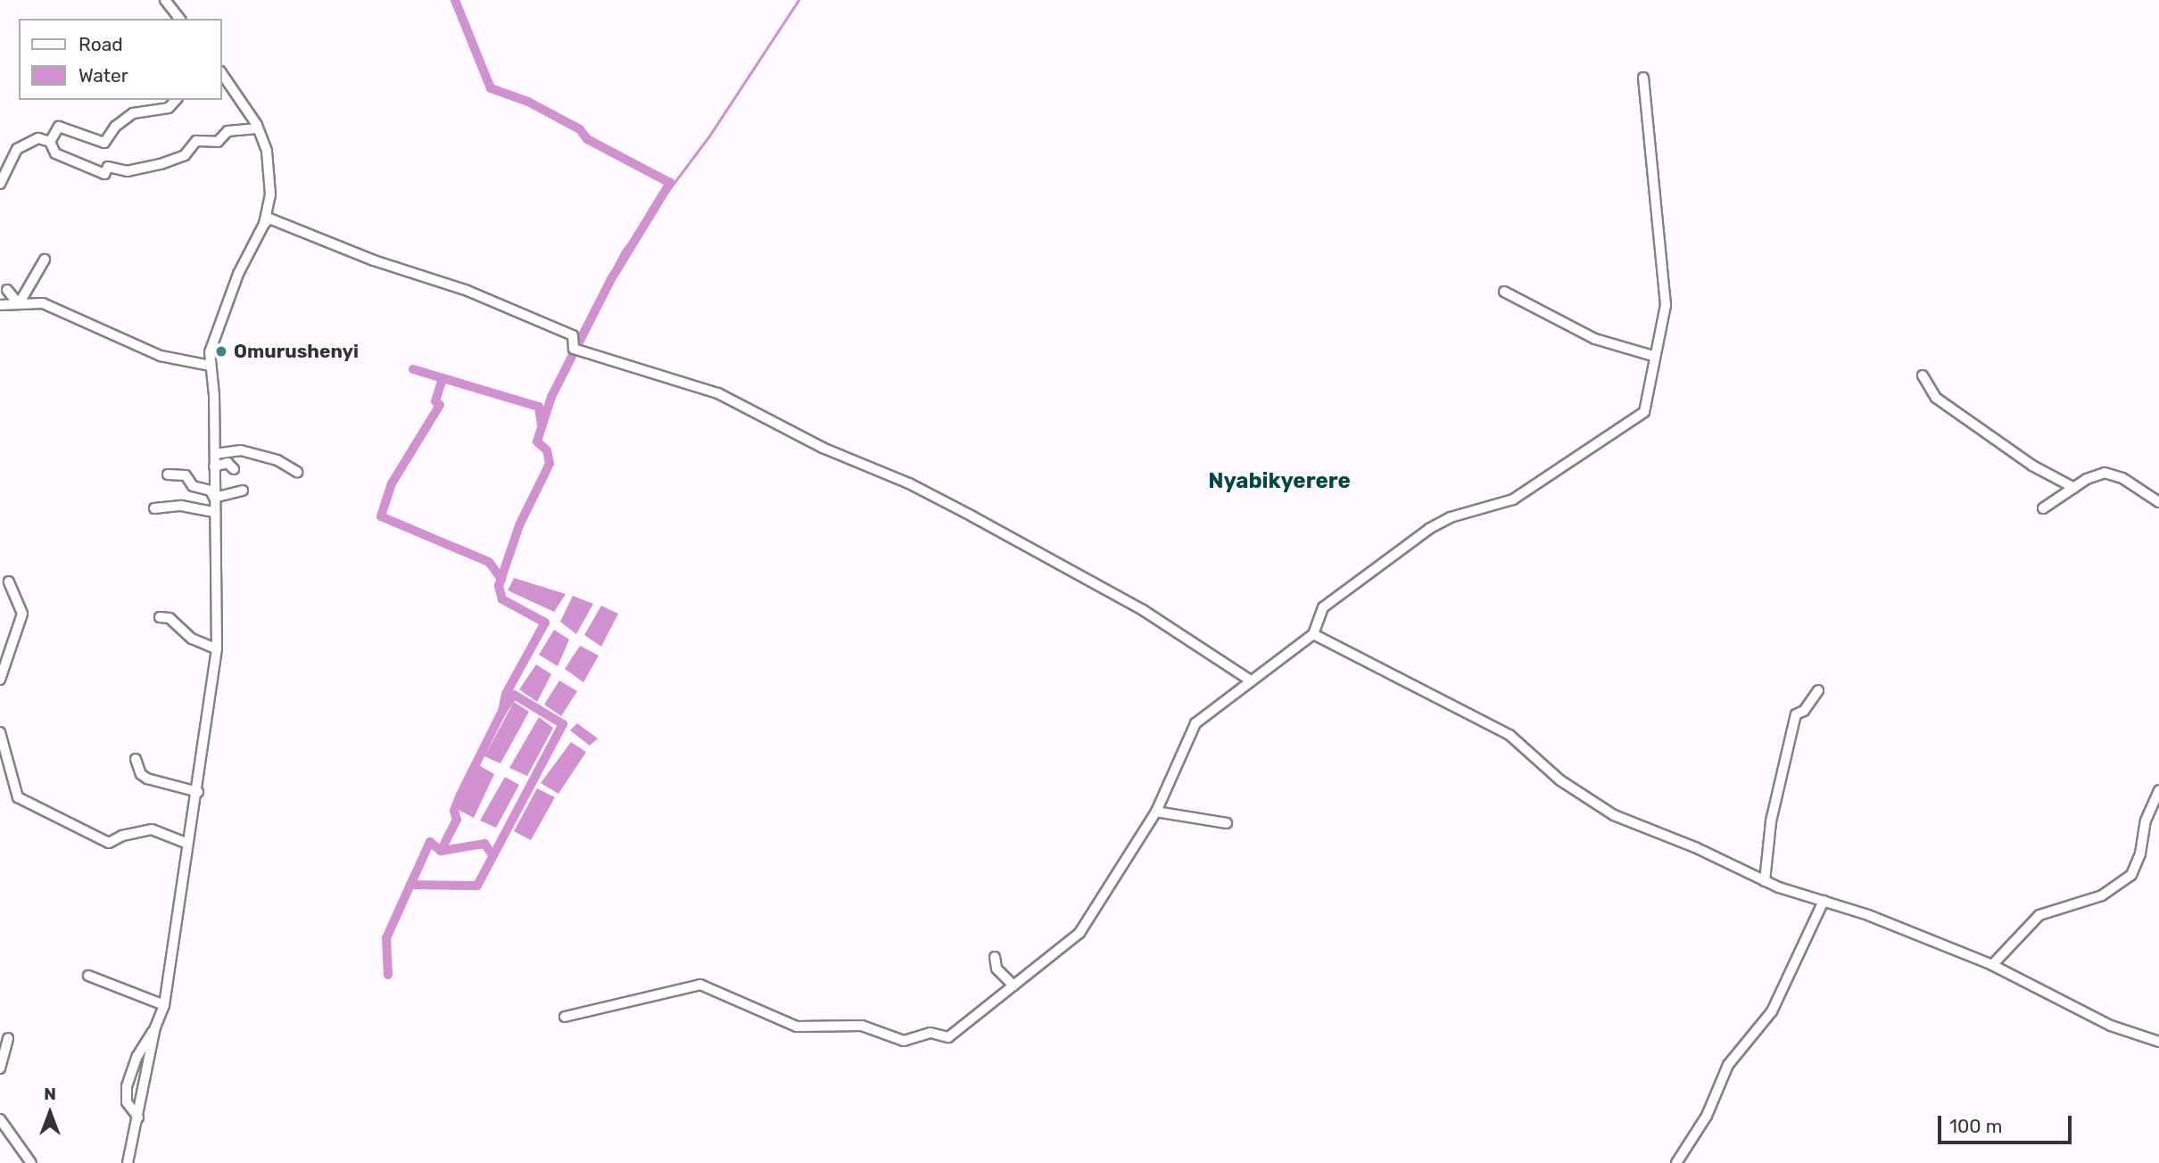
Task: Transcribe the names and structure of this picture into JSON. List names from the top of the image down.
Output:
{
  "districts": ["Nyabikyerere"],
  "places": ["Omurushenyi"],
  "legend": ["Road", "Water"],
  "scale_bar": "100 m",
  "north": "top"
}
